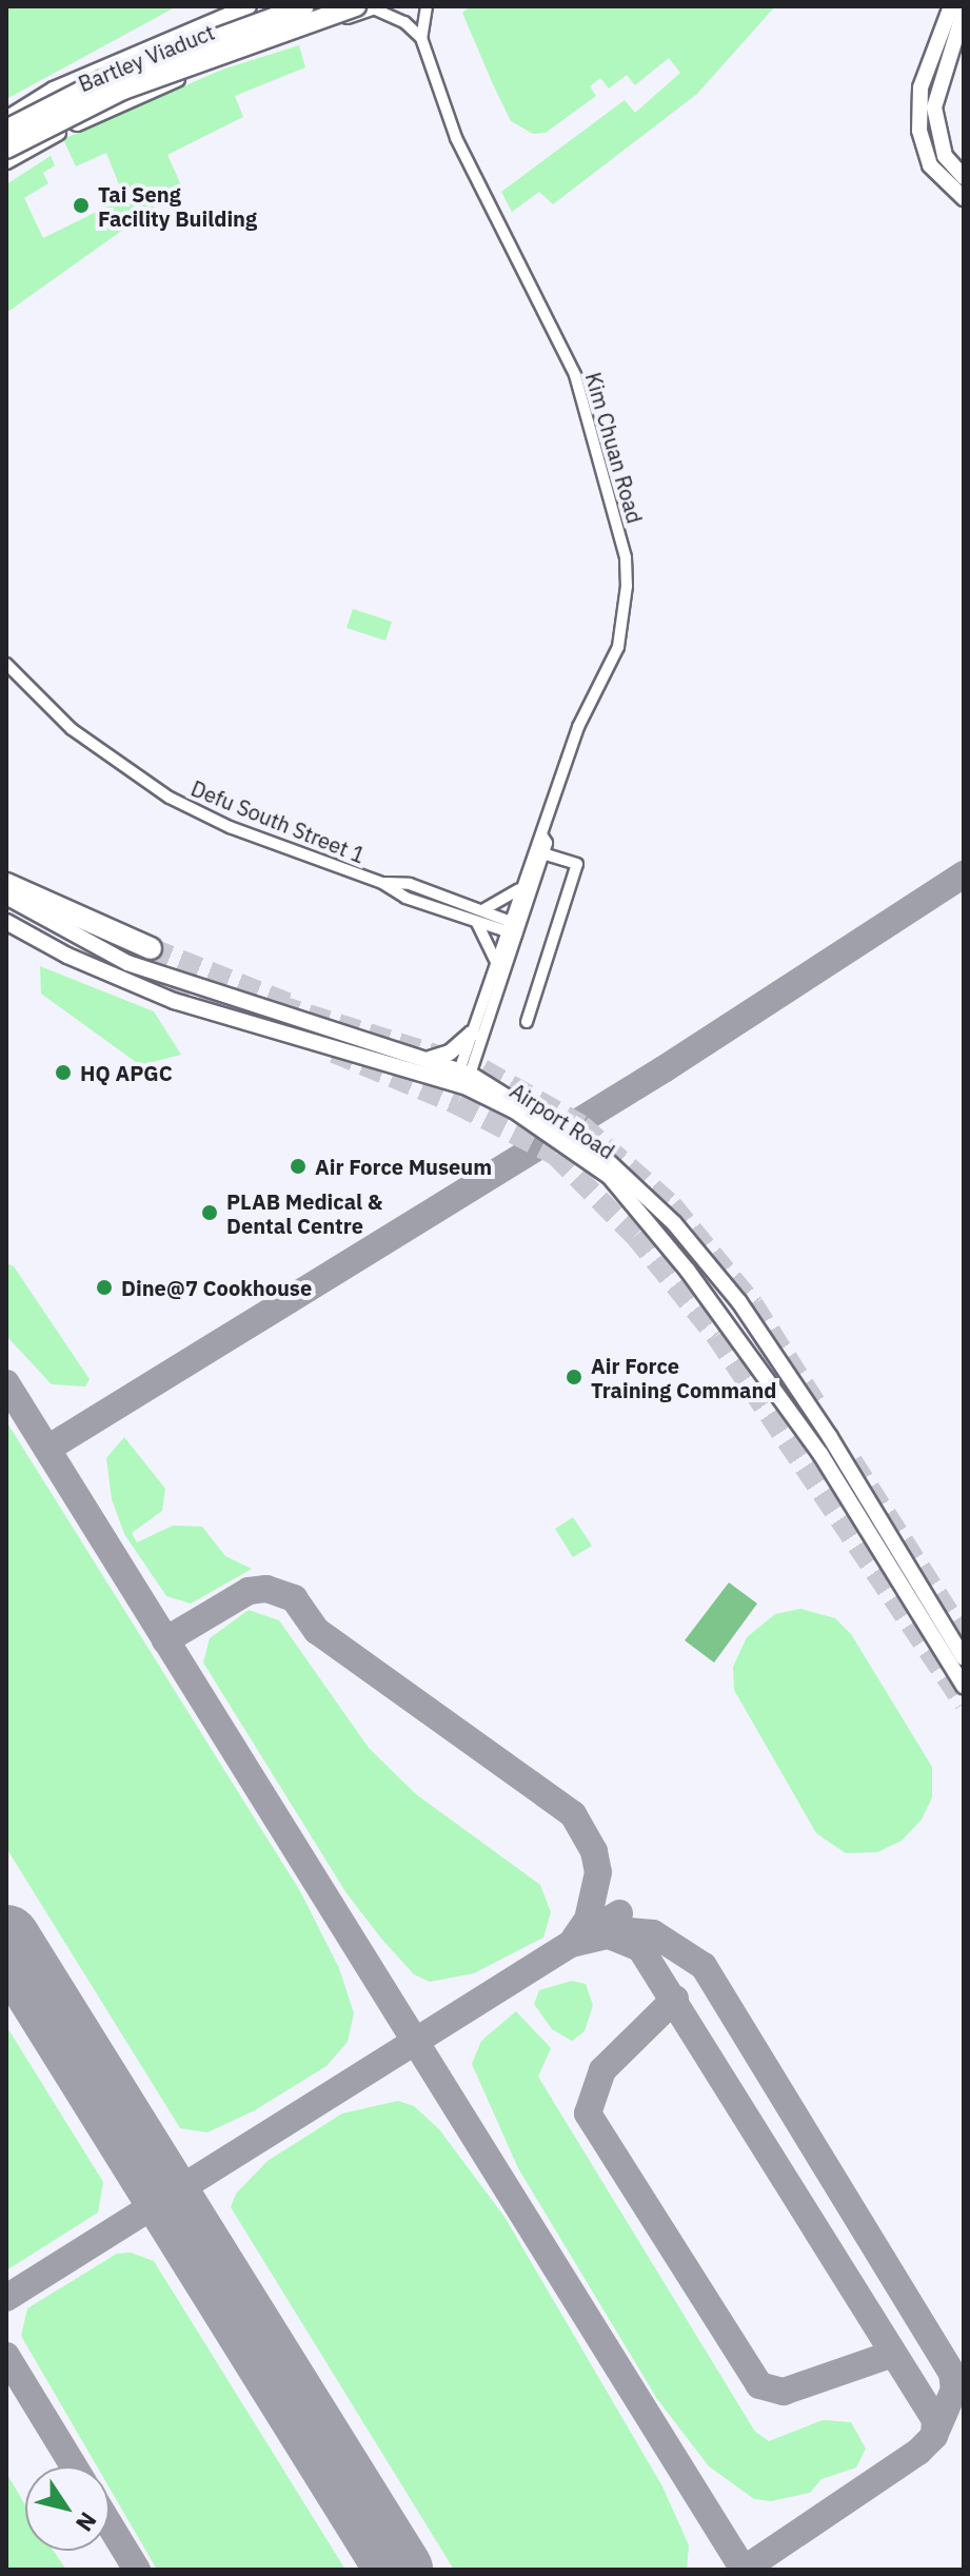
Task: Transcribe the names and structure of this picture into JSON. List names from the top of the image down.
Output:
{
  "streets": {
    "highway": ["Bartley Viaduct"],
    "main road": ["Airport Road"],
    "street": ["Kim Chuan Road", "Defu South Street 1"]
  },
  "crossings": [
    ["Kim Chuan Road", "Defu South Street 1"],
    ["Kim Chuan Road", "Airport Road"]
  ],
  "places": [
    "Tai Seng Facility Building",
    "HQ APGC",
    "Air Force Museum",
    "PLAB Medical & Dental Centre",
    "Dine@7 Cookhouse",
    "Air Force Training Command"
  ],
  "north": "bottom right"
}
